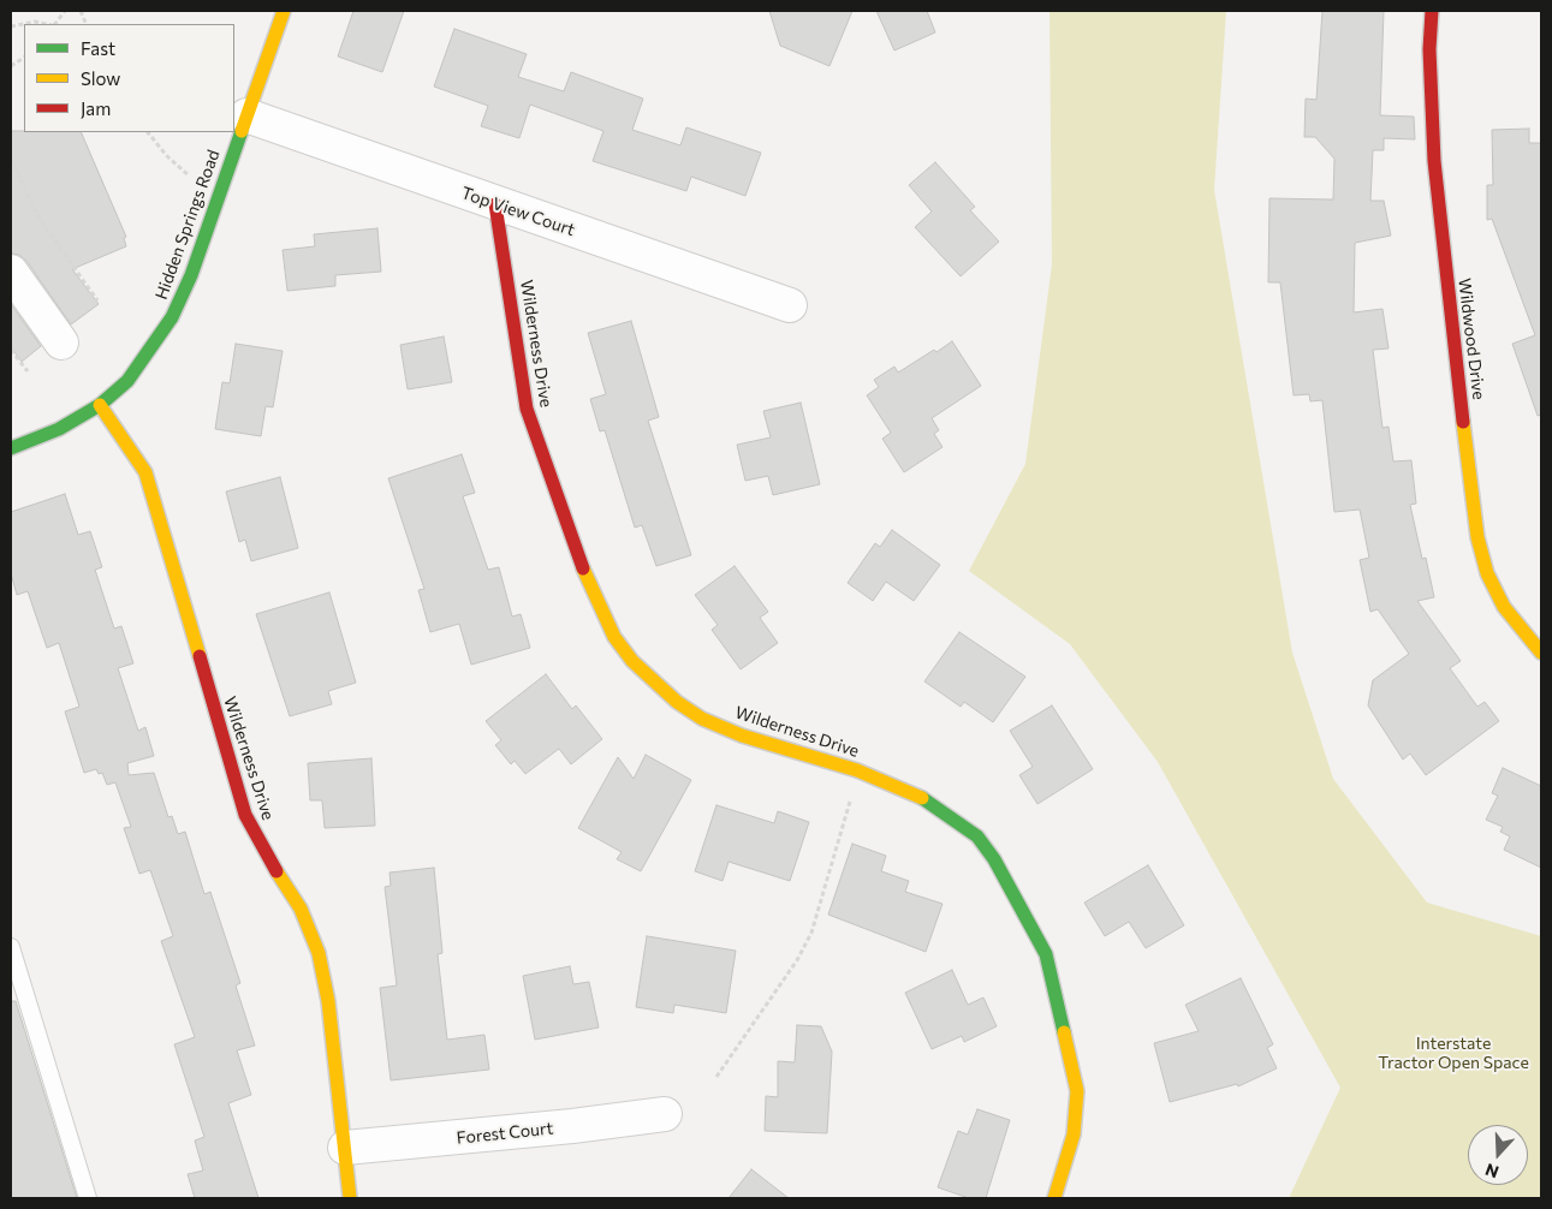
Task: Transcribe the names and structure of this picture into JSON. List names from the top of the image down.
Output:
{
  "streets": {
    "street": [
      "Top View Court",
      "Hidden Springs Road",
      "Wildwood Drive",
      "Wilderness Drive",
      "Forest Court"
    ]
  },
  "crossings": [
    ["Top View Court", "Hidden Springs Road"],
    ["Top View Court", "Wilderness Drive"],
    ["Hidden Springs Road", "Wilderness Drive"],
    ["Wilderness Drive", "Forest Court"]
  ],
  "parks": ["Interstate Tractor Open Space"],
  "legend": ["Fast", "Slow", "Jam"],
  "north": "bottom"
}
